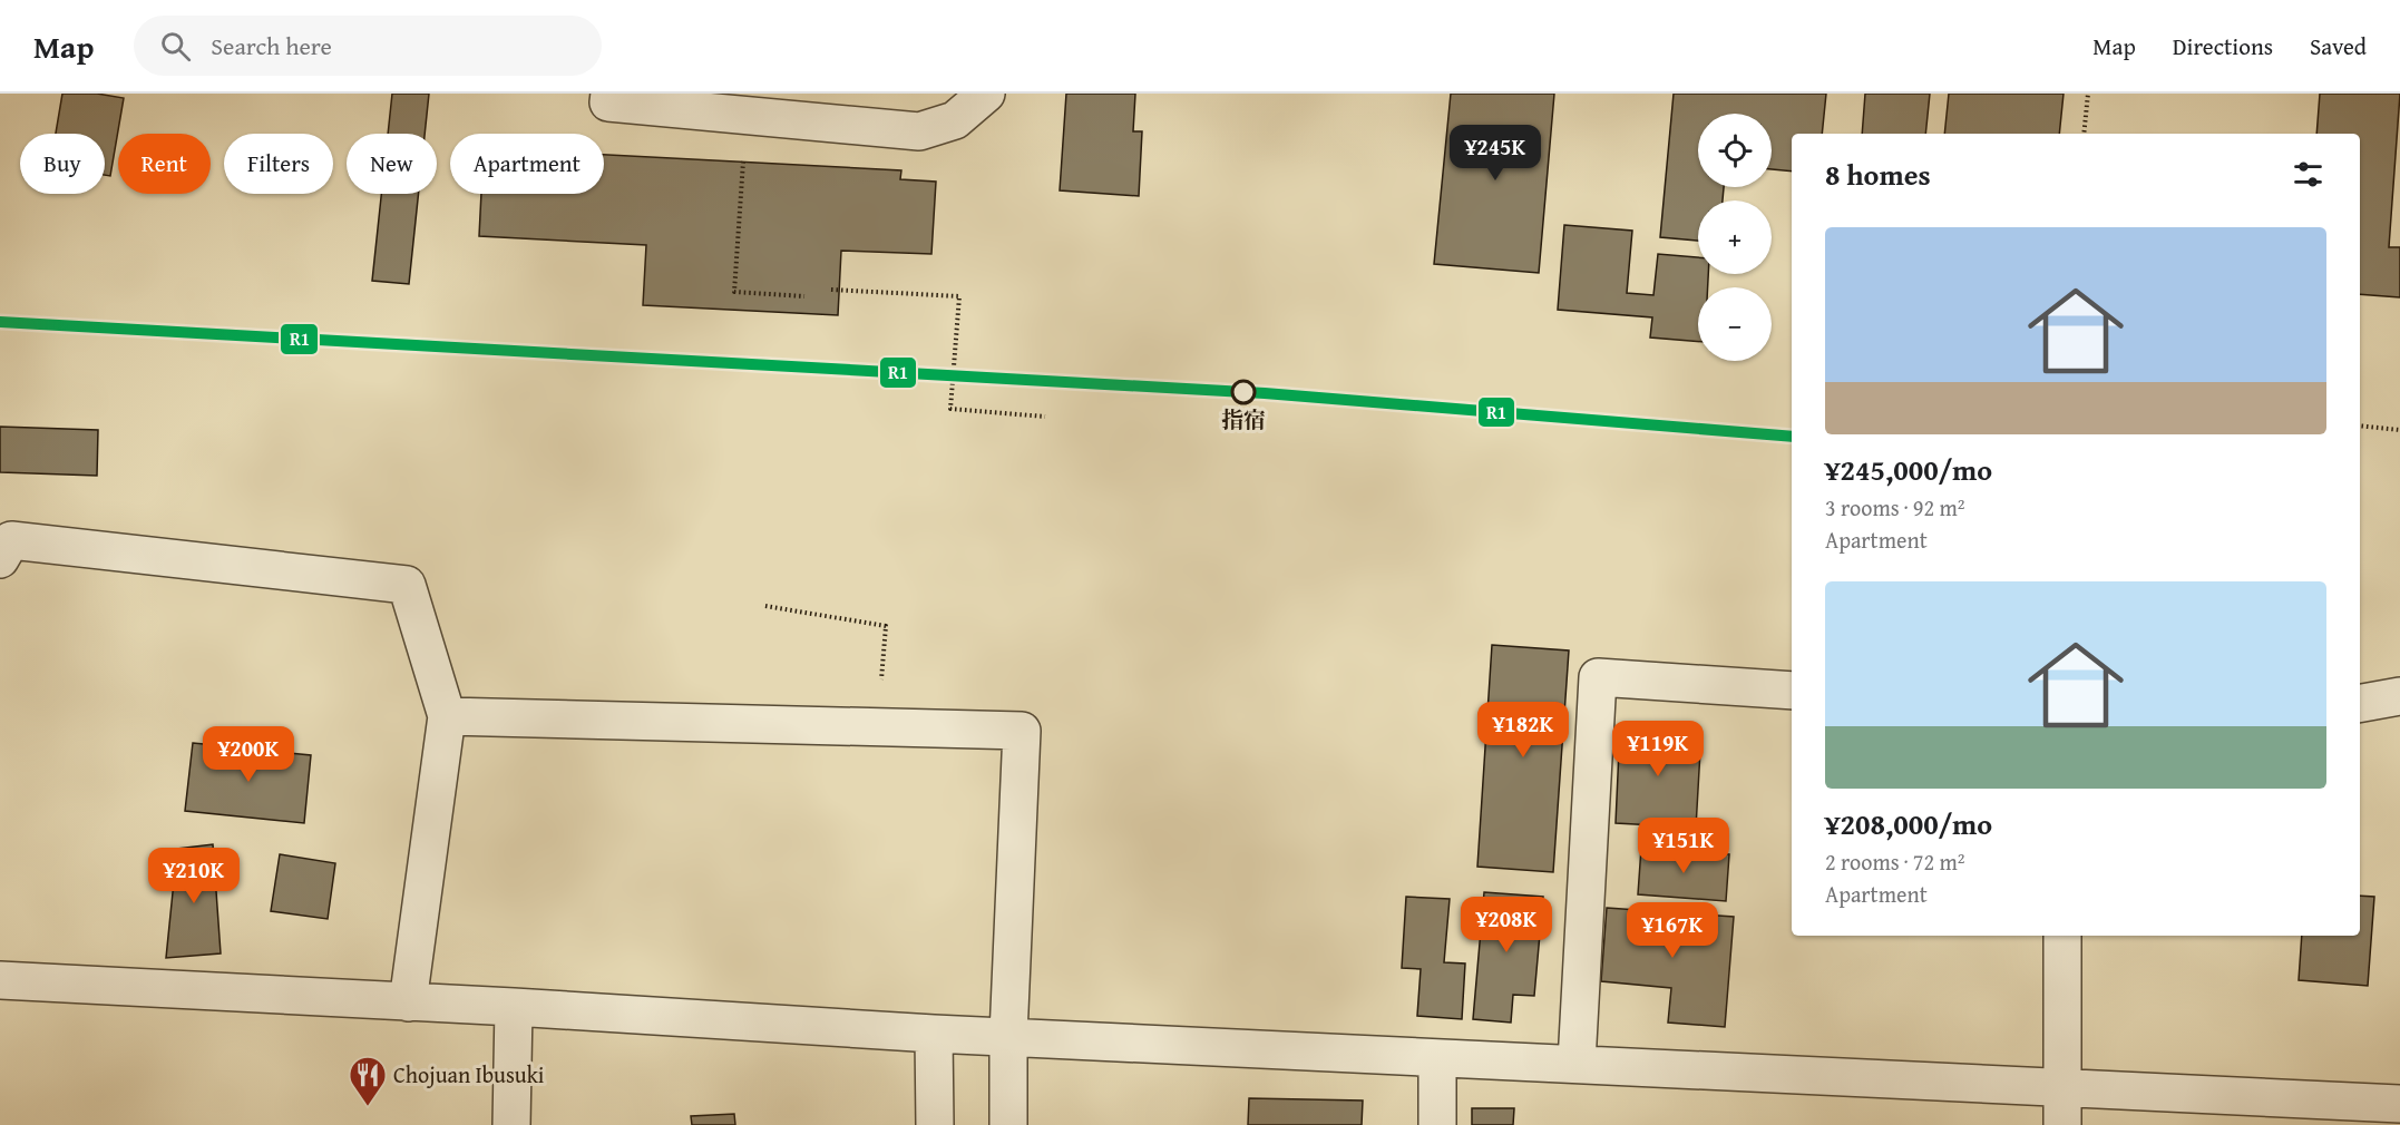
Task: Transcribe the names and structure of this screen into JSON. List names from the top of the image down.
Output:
{
  "places": {
    "other": ["指宿"],
    "restaurant": ["Chojuan Ibusuki"]
  },
  "lines": ["transit line R1"],
  "page": {
    "header": "Map",
    "search": "Search here",
    "nav": ["Map", "Directions", "Saved"],
    "map_buttons": ["+", "−"],
    "price": [
      "¥245K",
      "¥182K",
      "¥119K",
      "¥200K",
      "¥151K",
      "¥210K",
      "¥208K",
      "¥167K"
    ],
    "chip": [
      "Buy",
      "Rent",
      "Filters",
      "New",
      "Apartment"
    ],
    "heading": "8 homes",
    "list": [
      {
        "name": "¥245,000/mo",
        "note": "3 rooms · 92 m² · Apartment"
      },
      {
        "name": "¥208,000/mo",
        "note": "2 rooms · 72 m² · Apartment"
      }
    ]
  }
}
